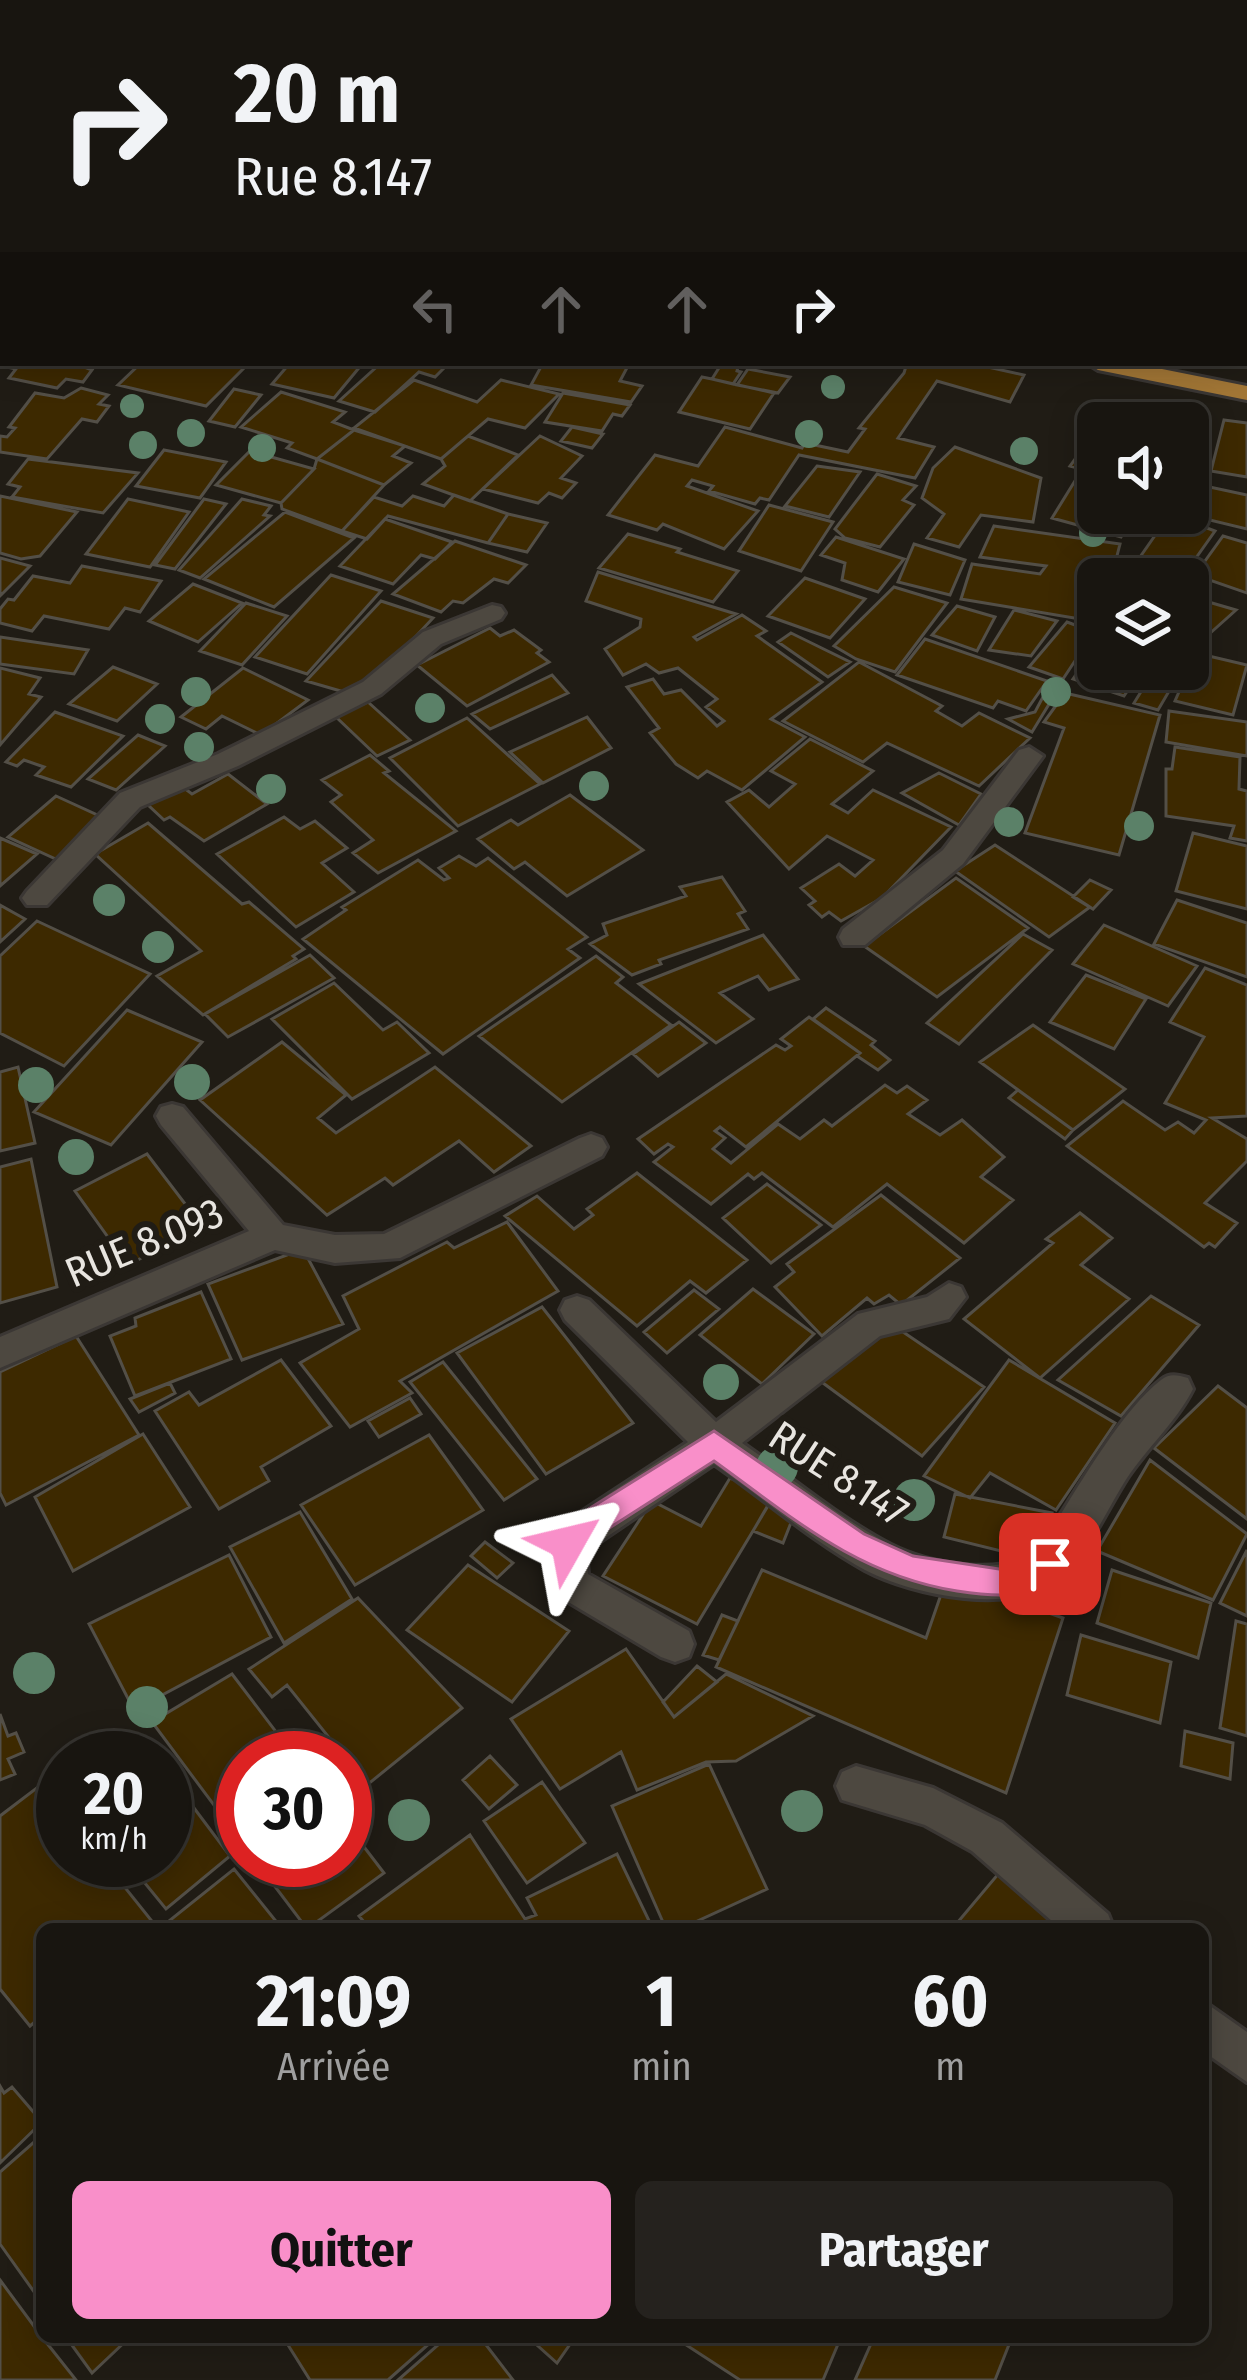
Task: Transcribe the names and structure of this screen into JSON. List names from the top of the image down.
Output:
{
  "streets": {
    "street": ["RUE 8.093", "RUE 8.147"]
  },
  "page": {
    "turn": ["20 m", "Rue 8.147"],
    "speed": "20 km/h",
    "limit": "30",
    "eta": [
      "21:09",
      "Arrivée",
      "1",
      "min",
      "60",
      "m"
    ],
    "buttons": ["Quitter", "Partager"]
  }
}
